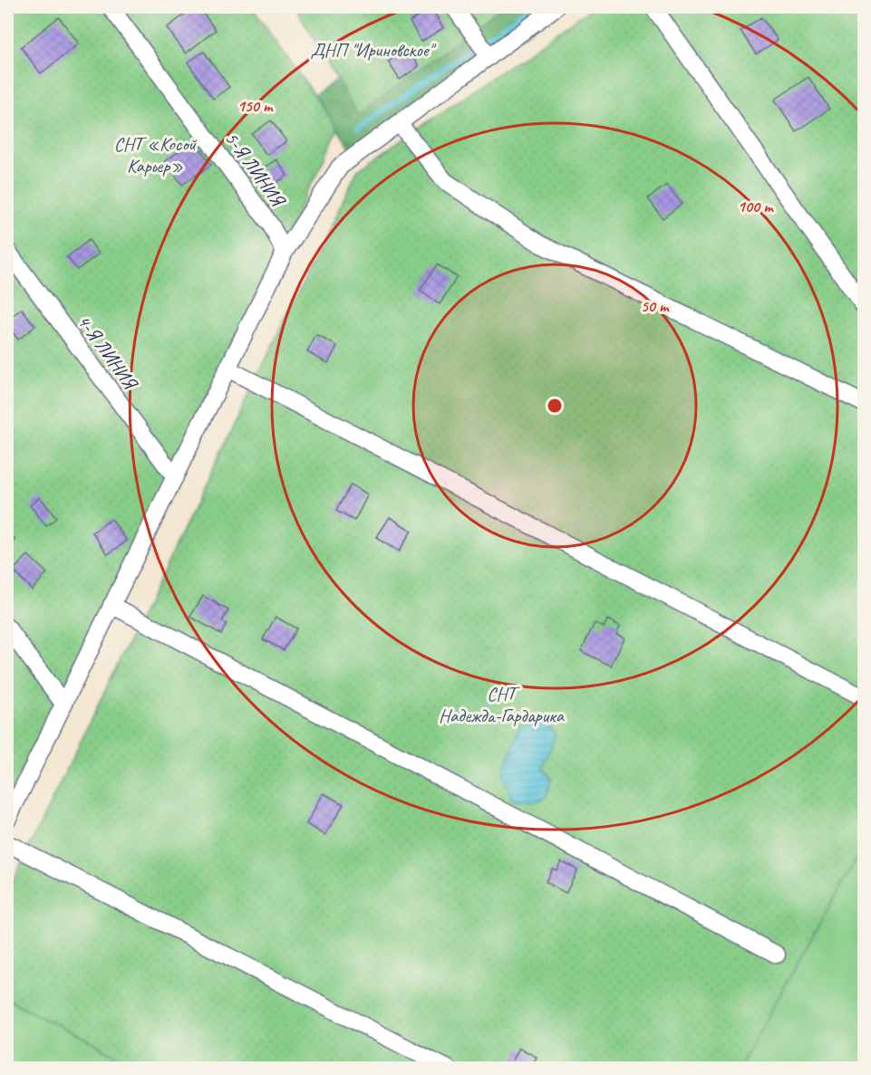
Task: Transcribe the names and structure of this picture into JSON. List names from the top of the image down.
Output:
{
  "streets": {
    "street": ["5-Я ЛИНИЯ", "4-Я ЛИНИЯ"]
  },
  "parks": ["ДНП \"Ириновское\"", "СНТ «Косой Карьер»", "СНТ Надежда-Гардарика"],
  "rings": ["150 m", "100 m", "50 m"]
}
